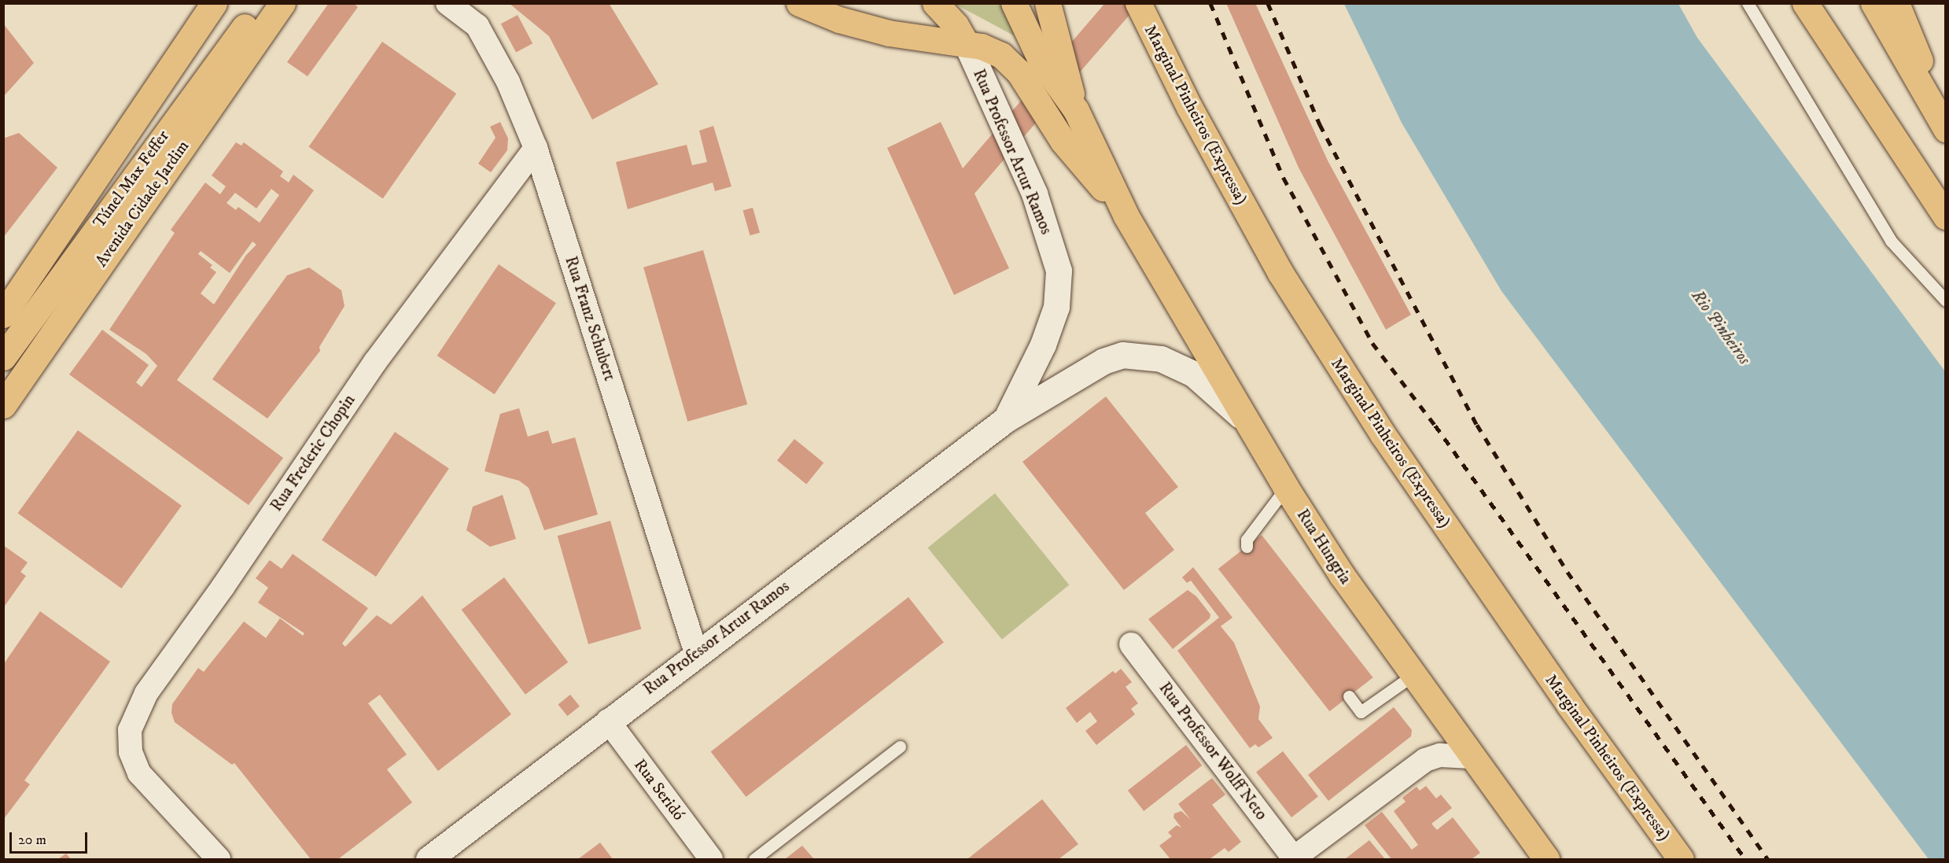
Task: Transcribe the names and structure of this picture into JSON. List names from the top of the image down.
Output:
{
  "streets": {
    "highway": [
      "Marginal Pinheiros (Expressa)",
      "Túnel Max Feffer",
      "Avenida Cidade Jardim",
      "Rua Hungria"
    ],
    "street": [
      "Rua Professor Artur Ramos",
      "Rua Franz Schubert",
      "Rua Frederic Chopin",
      "Rua Professor Wolff Neto",
      "Rua Seridó"
    ]
  },
  "crossings": [
    ["Rua Professor Artur Ramos", "Rua Franz Schubert"],
    ["Rua Professor Artur Ramos", "Rua Hungria"],
    ["Rua Professor Artur Ramos", "Rua Seridó"],
    ["Rua Franz Schubert", "Rua Frederic Chopin"]
  ],
  "water": ["Rio Pinheiros"],
  "scale_bar": "20 m"
}
